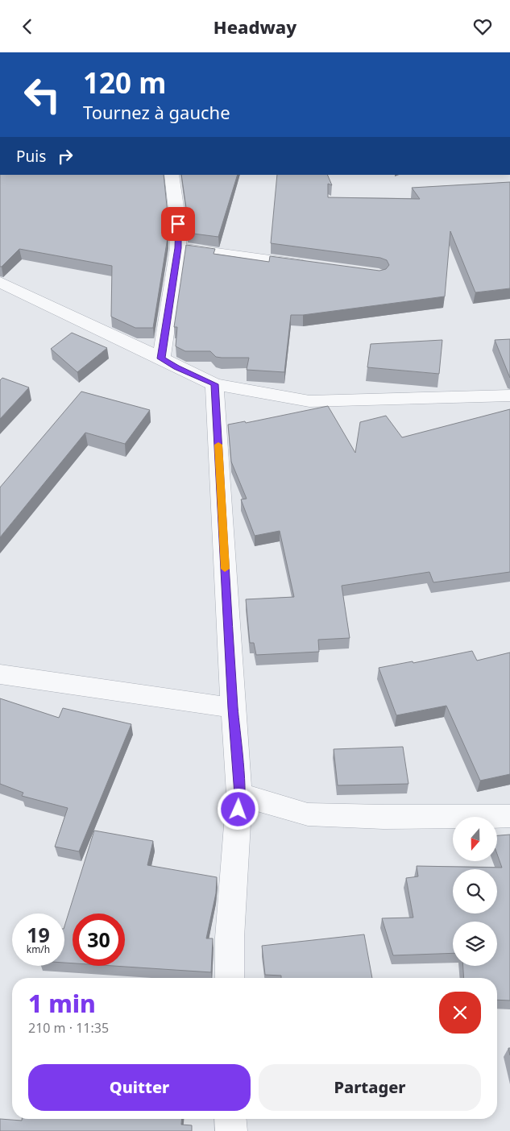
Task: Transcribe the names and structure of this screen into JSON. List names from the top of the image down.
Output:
{
  "north": "bottom",
  "page": {
    "header": "Headway",
    "turn": ["120 m", "Tournez à gauche"],
    "then": "Puis",
    "speed": "19 km/h",
    "limit": "30",
    "heading": ["1 min", "210 m · 11:35"],
    "buttons": ["Quitter", "Partager"]
  }
}
